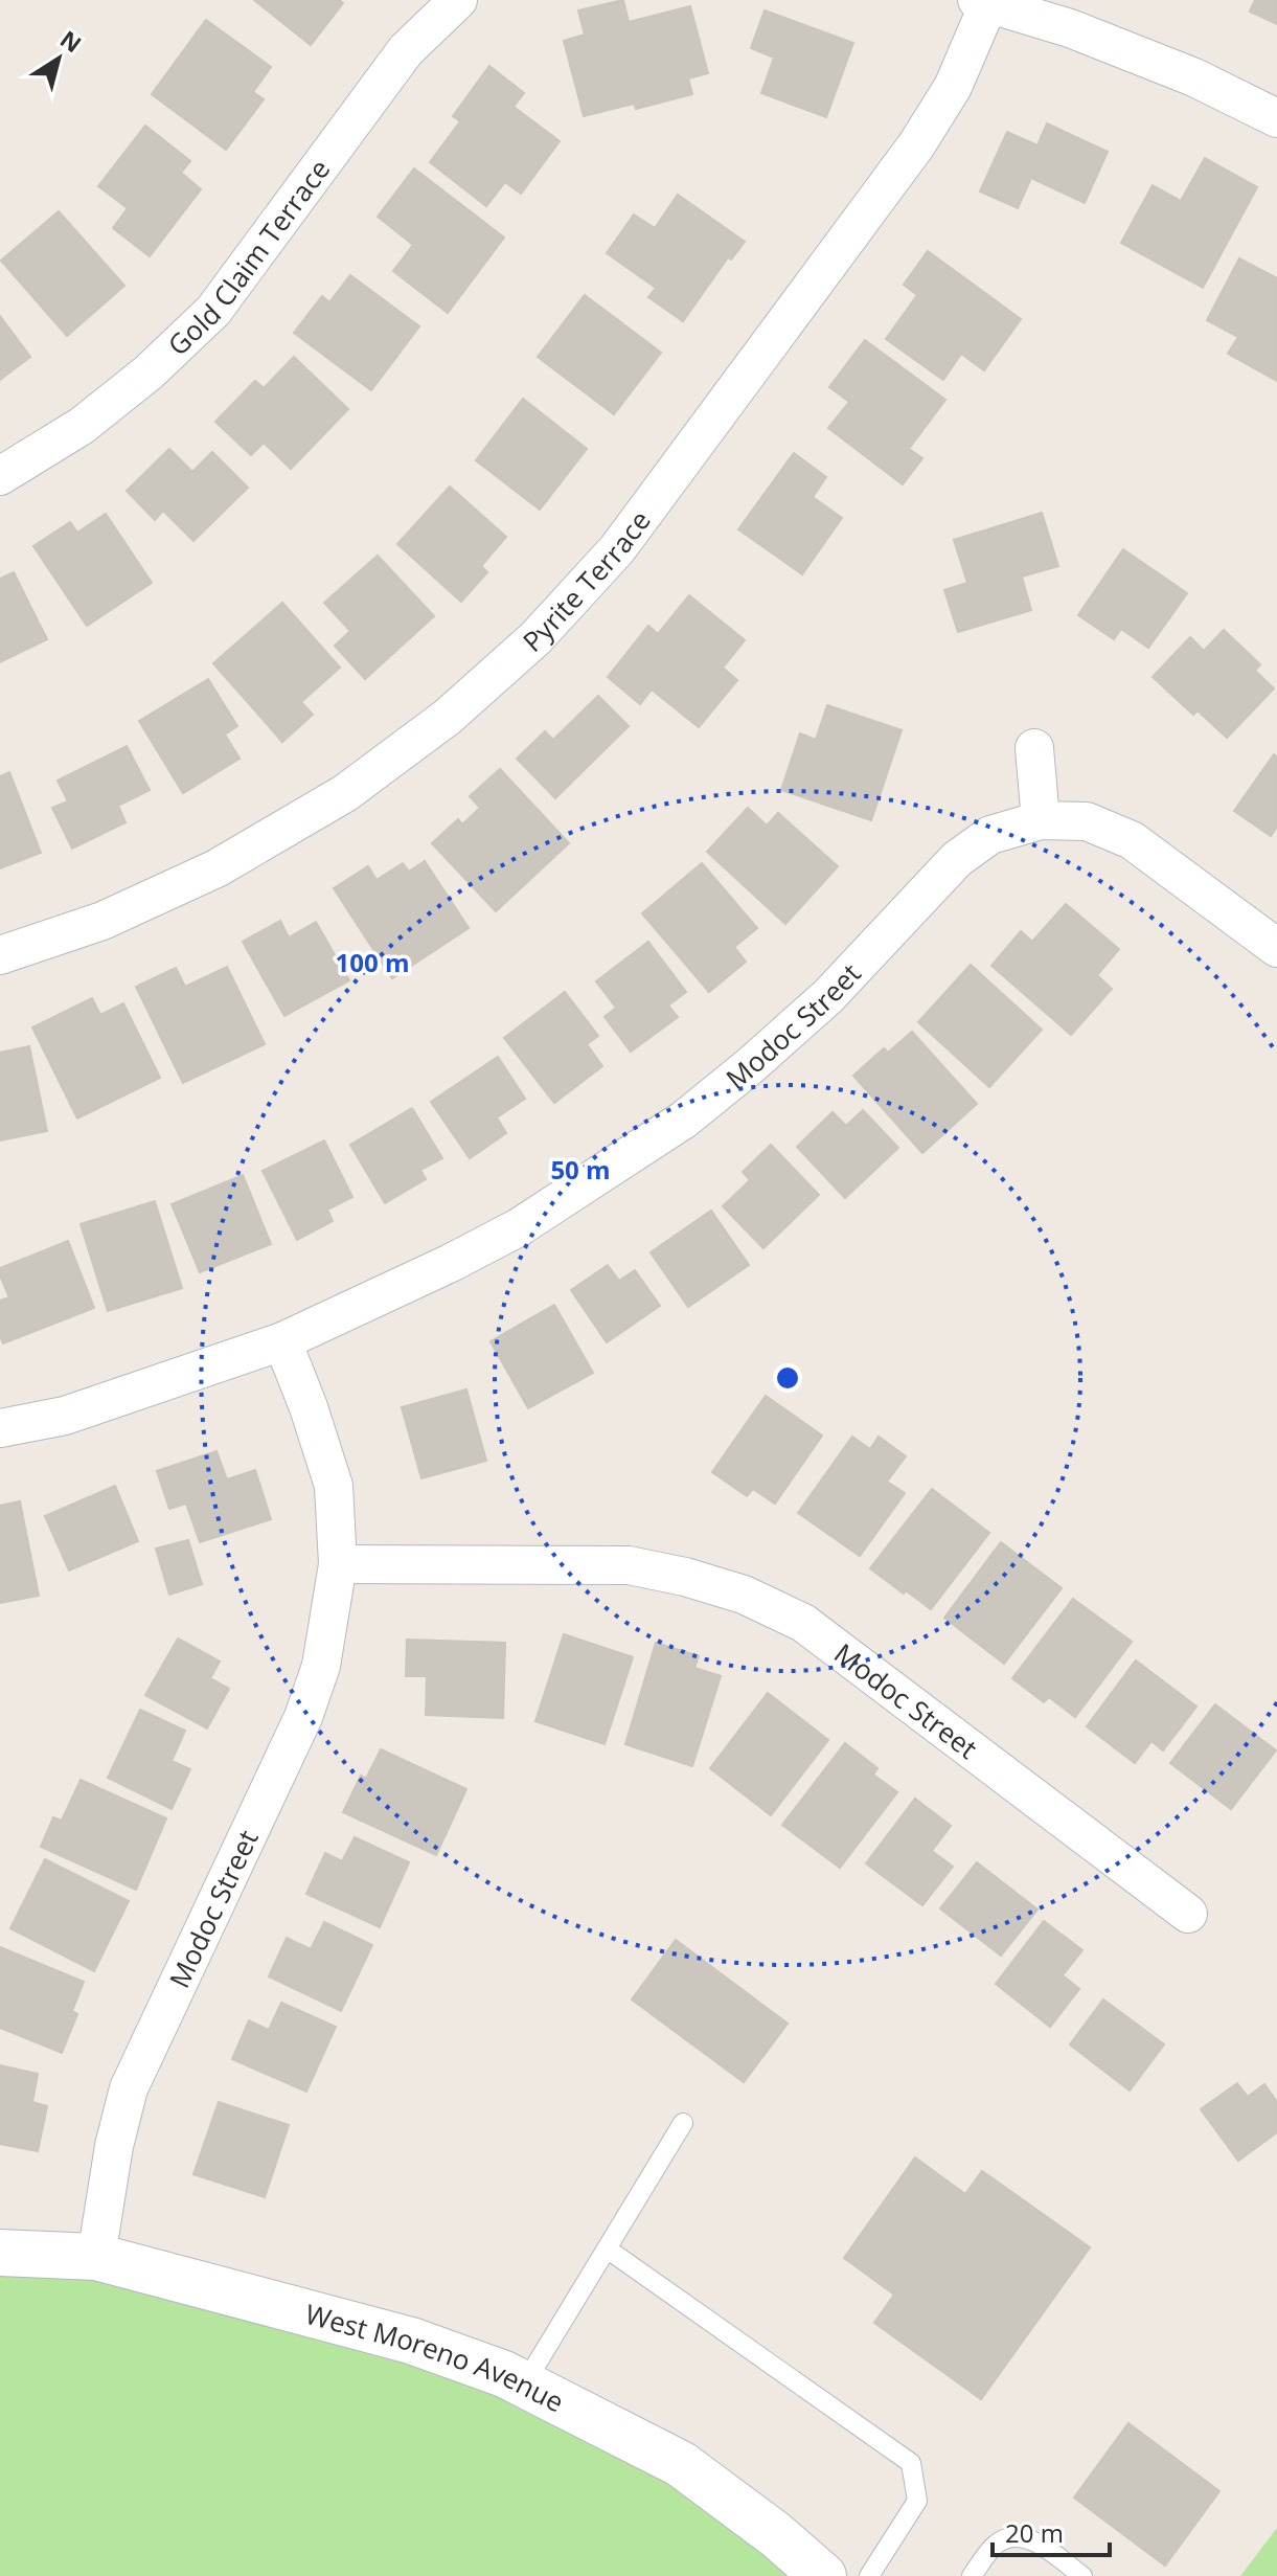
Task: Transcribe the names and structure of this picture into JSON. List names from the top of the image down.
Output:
{
  "streets": {
    "street": [
      "Gold Claim Terrace",
      "Pyrite Terrace",
      "Modoc Street",
      "West Moreno Avenue"
    ]
  },
  "crossings": [
    ["Modoc Street", "West Moreno Avenue"]
  ],
  "scale_bar": "20 m",
  "north": "top right",
  "rings": ["100 m", "50 m"]
}
